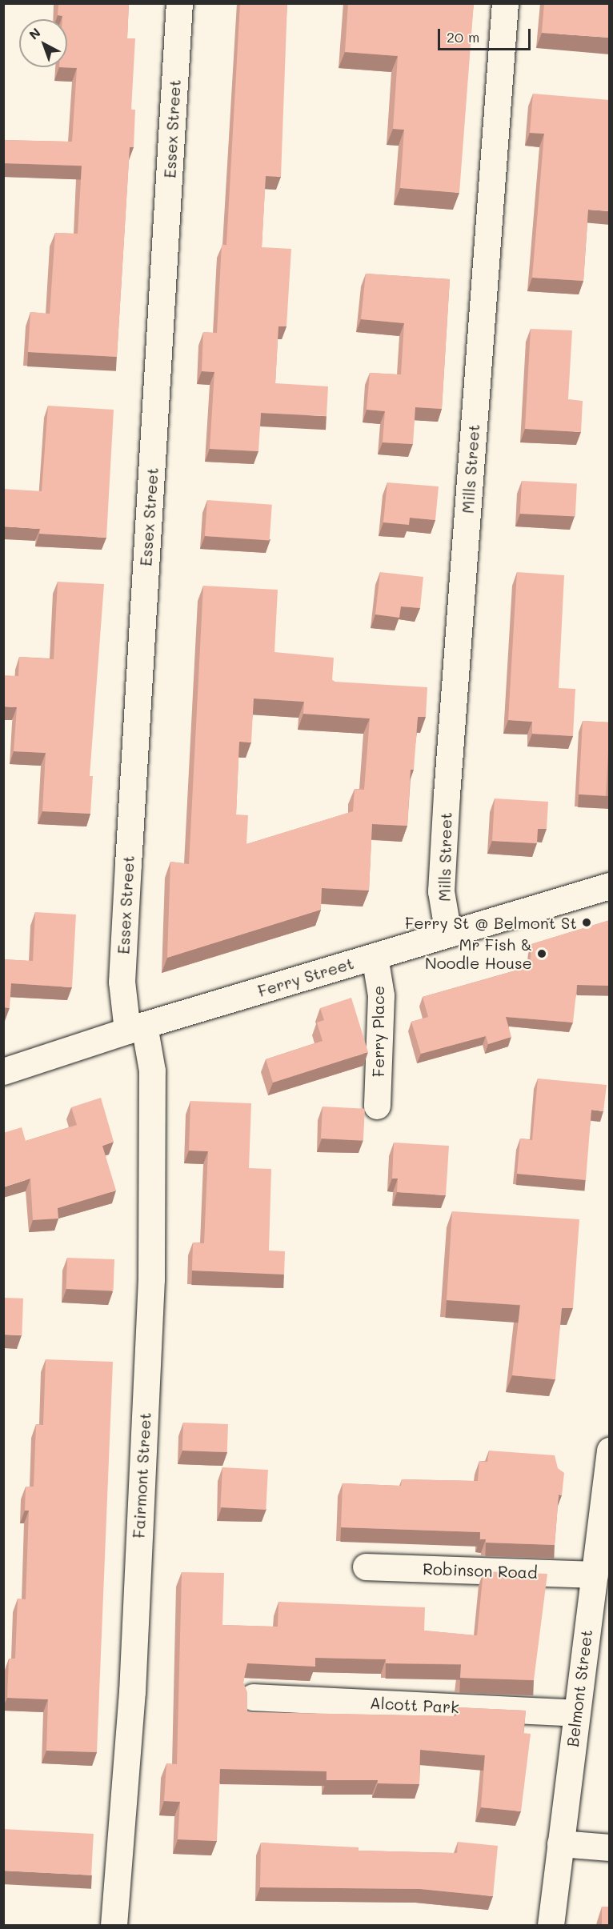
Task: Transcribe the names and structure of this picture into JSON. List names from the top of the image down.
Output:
{
  "streets": {
    "street": [
      "Essex Street",
      "Mills Street",
      "Ferry Street",
      "Ferry Place",
      "Fairmont Street",
      "Robinson Road",
      "Belmont Street",
      "Alcott Park"
    ]
  },
  "crossings": [
    ["Essex Street", "Ferry Street"],
    ["Essex Street", "Fairmont Street"],
    ["Mills Street", "Ferry Street"],
    ["Ferry Street", "Ferry Place"],
    ["Ferry Street", "Fairmont Street"],
    ["Robinson Road", "Belmont Street"],
    ["Belmont Street", "Alcott Park"]
  ],
  "places": ["Ferry St @ Belmont St", "Mr Fish & Noodle House"],
  "scale_bar": "20 m",
  "north": "top left"
}
